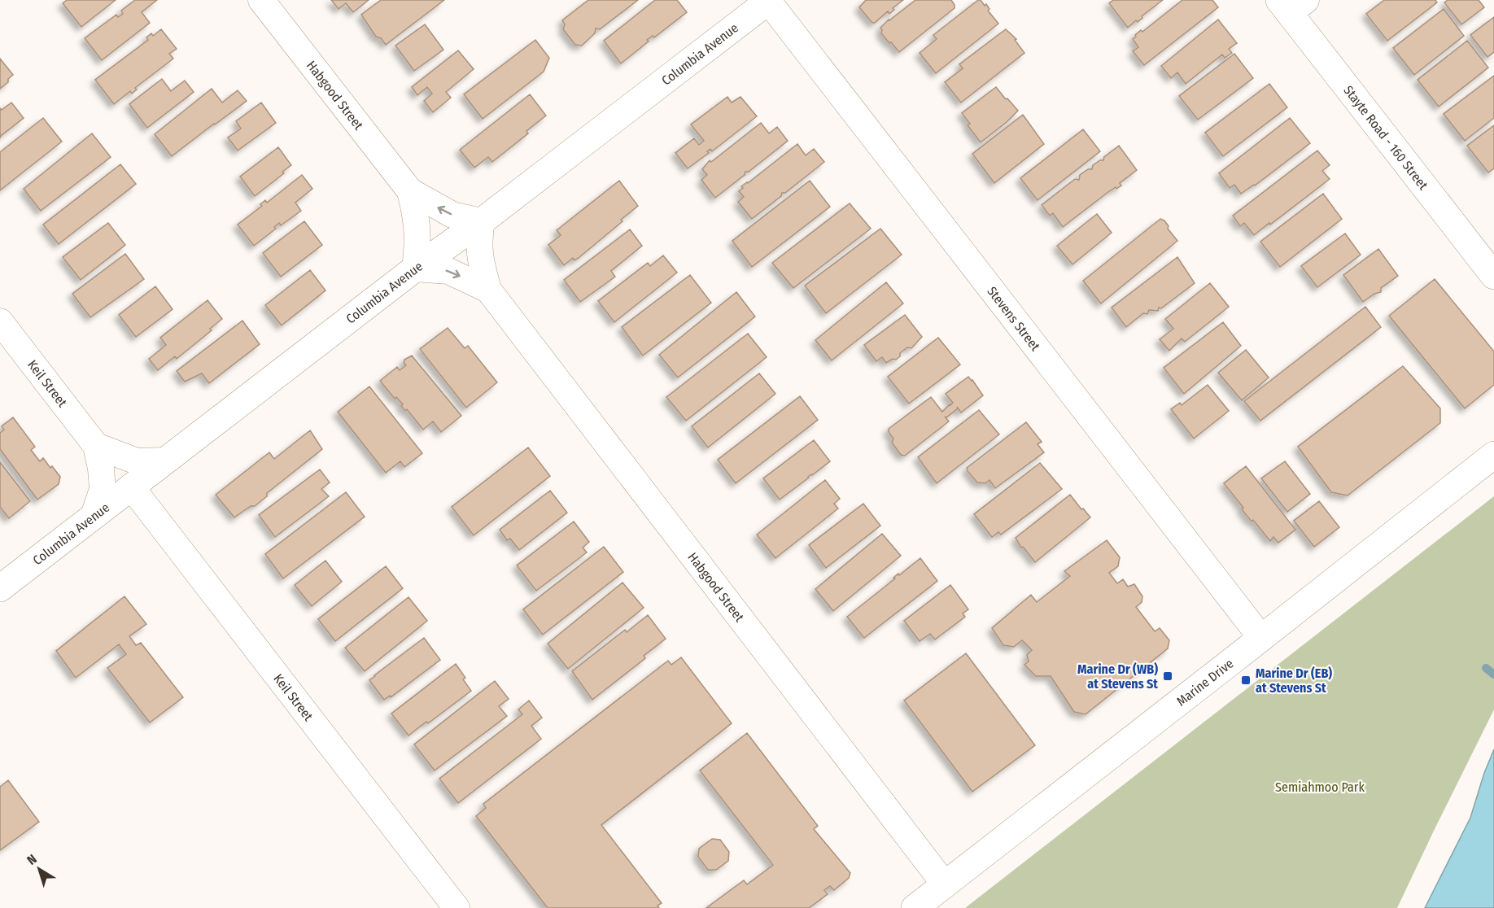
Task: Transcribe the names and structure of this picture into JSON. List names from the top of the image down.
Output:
{
  "streets": {
    "street": [
      "Columbia Avenue",
      "Habgood Street",
      "Stayte Road - 160 Street",
      "Stevens Street",
      "Keil Street",
      "Marine Drive"
    ]
  },
  "crossings": [
    ["Columbia Avenue", "Habgood Street"],
    ["Columbia Avenue", "Stevens Street"],
    ["Columbia Avenue", "Keil Street"],
    ["Habgood Street", "Marine Drive"],
    ["Stevens Street", "Marine Drive"]
  ],
  "parks": ["Semiahmoo Park"],
  "places": {
    "transit": ["Marine Dr (WB) at Stevens St", "Marine Dr (EB) at Stevens St"]
  },
  "north": "top left"
}
